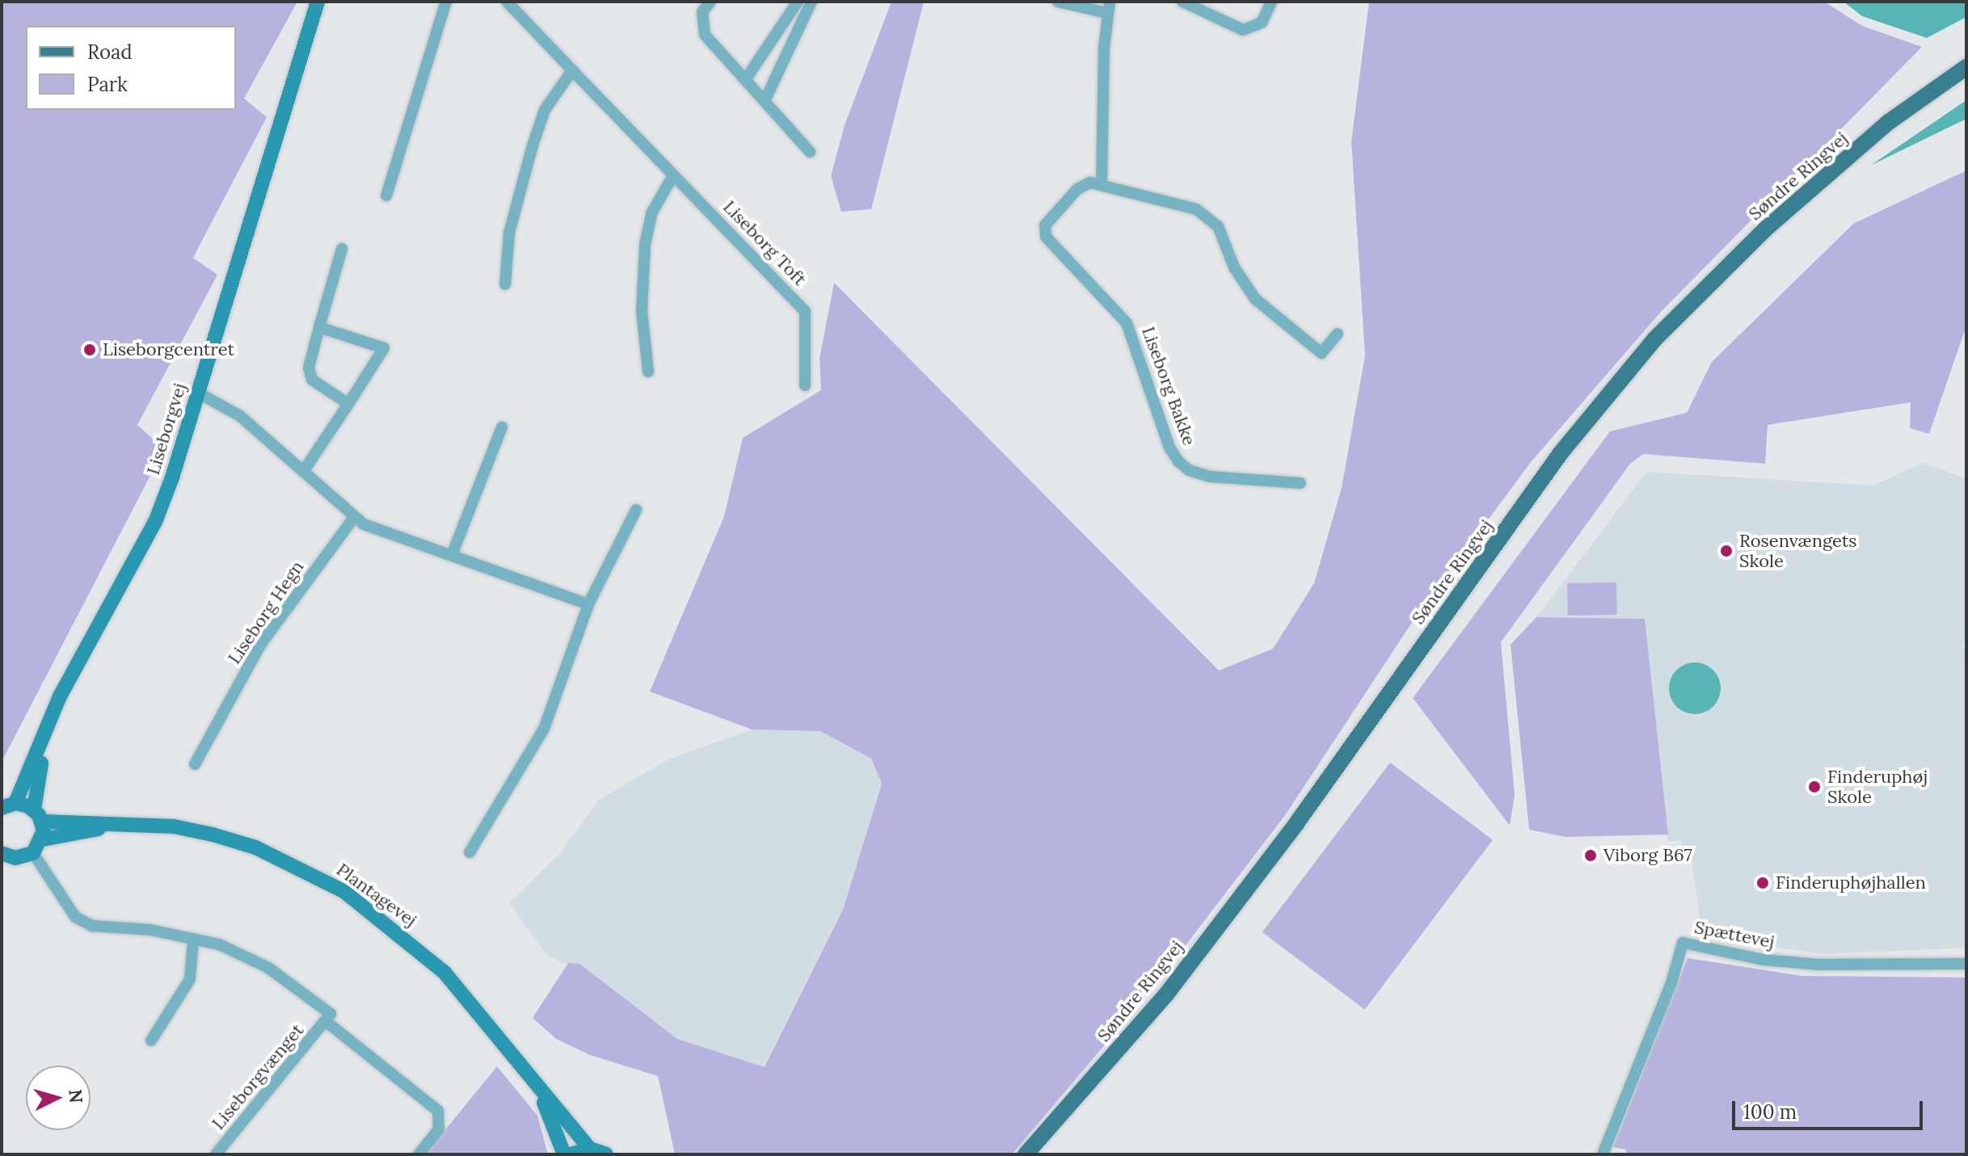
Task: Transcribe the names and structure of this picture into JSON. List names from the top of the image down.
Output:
{
  "streets": {
    "main road": ["Søndre Ringvej"],
    "street": [
      "Liseborg Toft",
      "Liseborg Bakke",
      "Liseborgvej",
      "Liseborg Hegn",
      "Plantagevej",
      "Spættevej",
      "Liseborgvænget"
    ]
  },
  "crossings": [
    ["Liseborgvej", "Plantagevej"]
  ],
  "places": [
    "Liseborgcentret",
    "Rosenvængets Skole",
    "Finderuphøj Skole",
    "Viborg B67",
    "Finderuphøjhallen"
  ],
  "legend": ["Road", "Park"],
  "scale_bar": "100 m",
  "north": "right"
}
